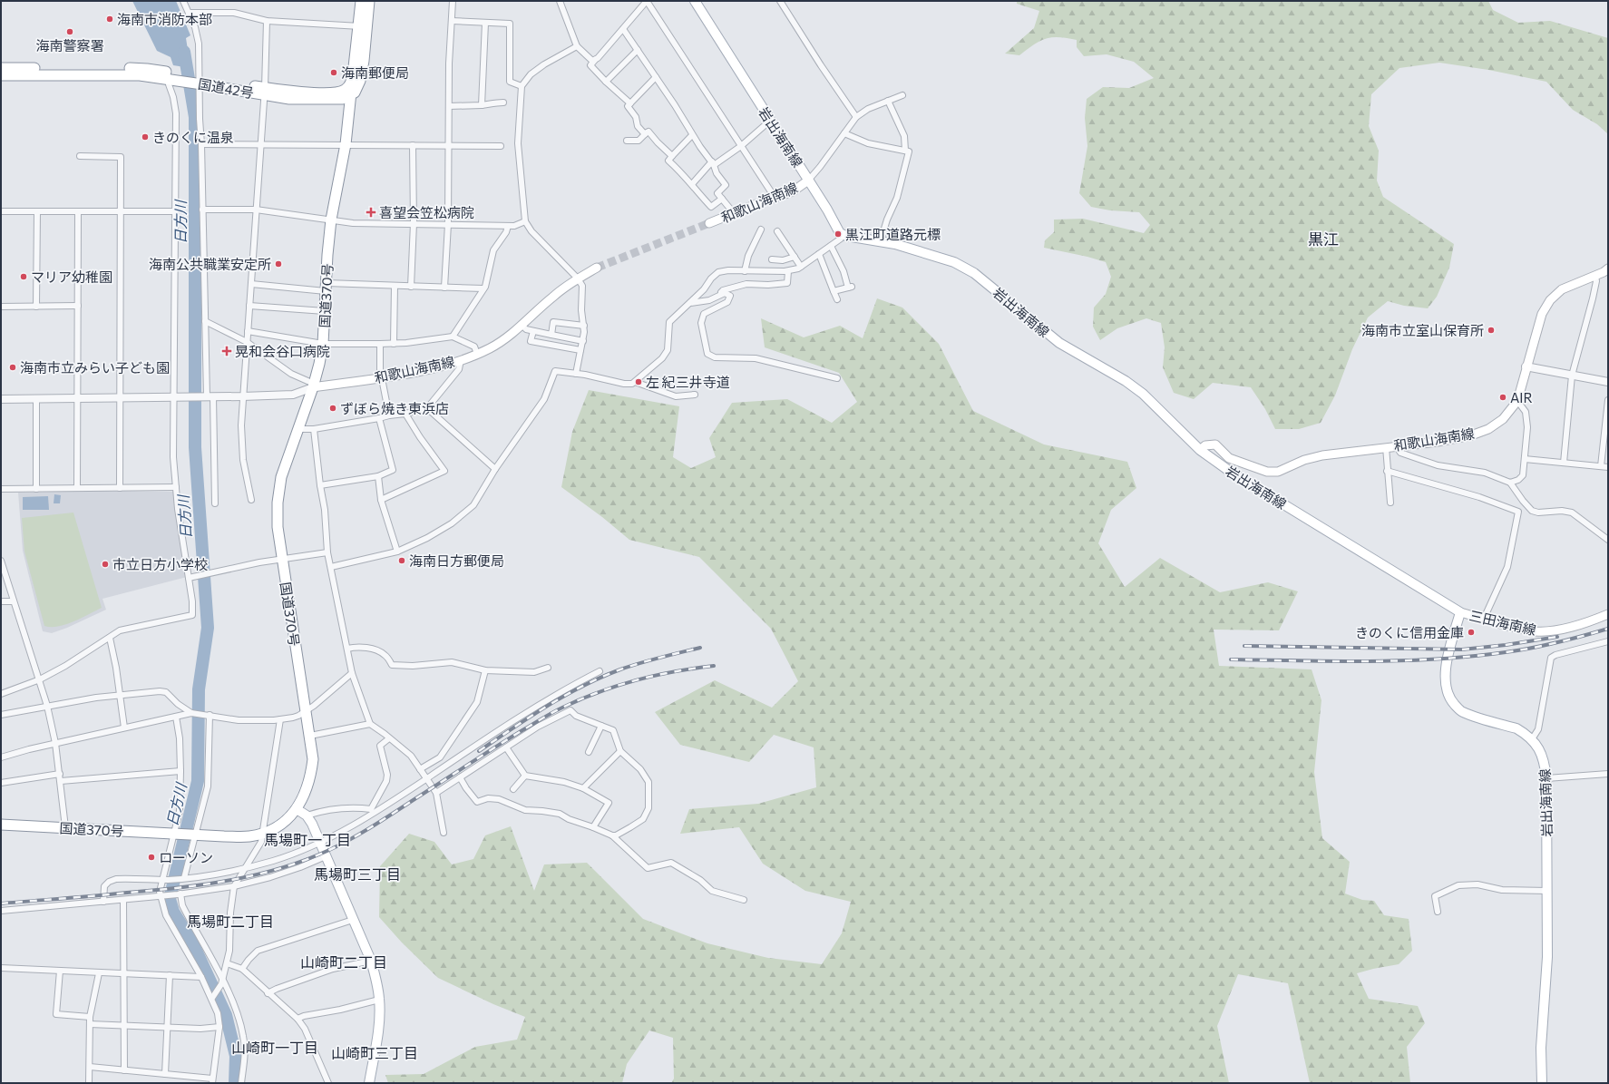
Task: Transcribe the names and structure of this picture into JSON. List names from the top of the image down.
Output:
{
  "streets": {
    "highway": ["国道42号", "国道370号"],
    "main road": ["岩出海南線", "和歌山海南線", "三田海南線"]
  },
  "crossings": [
    ["国道42号", "国道370号"],
    ["岩出海南線", "和歌山海南線"],
    ["岩出海南線", "三田海南線"],
    ["和歌山海南線", "国道370号"]
  ],
  "districts": [
    "黒江",
    "馬場町一丁目",
    "馬場町三丁目",
    "馬場町二丁目",
    "山崎町二丁目",
    "山崎町一丁目",
    "山崎町三丁目"
  ],
  "water": ["日方川"],
  "places": {
    "other": [
      "海南市消防本部",
      "海南警察署",
      "海南郵便局",
      "きのくに温泉",
      "黒江町道路元標",
      "海南公共職業安定所",
      "マリア幼稚園",
      "海南市立室山保育所",
      "海南市立みらい子ども園",
      "左 紀三井寺道",
      "AIR",
      "ずぼら焼き東浜店",
      "海南日方郵便局",
      "市立日方小学校",
      "きのくに信用金庫",
      "ローソン"
    ],
    "health": ["喜望会笠松病院", "晃和会谷口病院"]
  }
}
